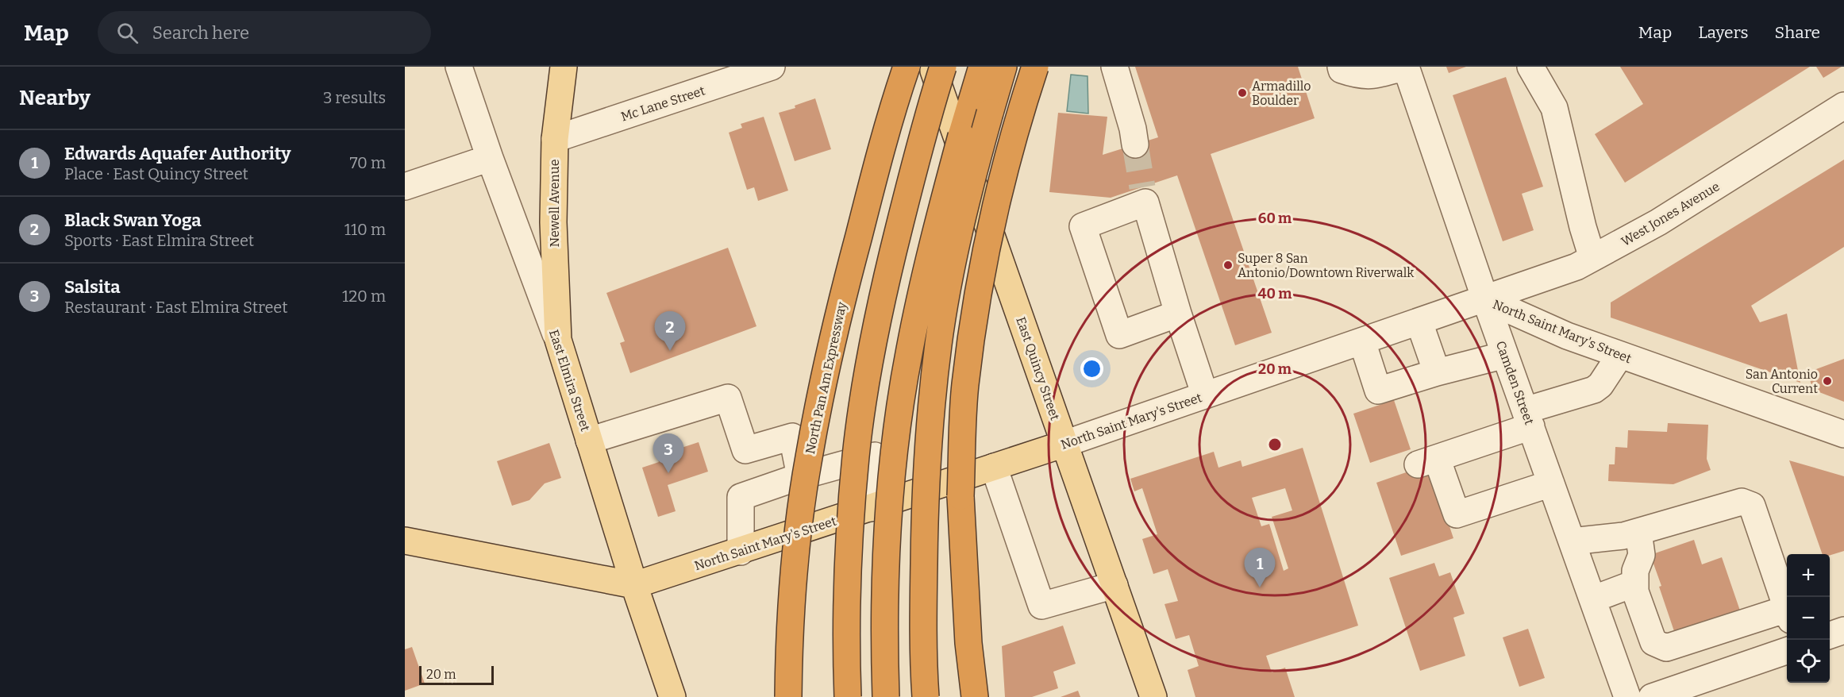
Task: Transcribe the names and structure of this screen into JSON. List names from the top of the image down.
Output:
{
  "streets": {
    "highway": ["North Pan Am Expressway"],
    "main road": [
      "Newell Avenue",
      "North Saint Mary's Street",
      "East Quincy Street",
      "East Elmira Street"
    ],
    "street": ["Mc Lane Street", "West Jones Avenue", "Camden Street"]
  },
  "crossings": [
    ["Mc Lane Street", "Newell Avenue"],
    ["Newell Avenue", "East Elmira Street"],
    ["West Jones Avenue", "North Saint Mary's Street"],
    ["West Jones Avenue", "Camden Street"],
    ["North Saint Mary's Street", "East Quincy Street"],
    ["North Saint Mary's Street", "East Elmira Street"],
    ["North Saint Mary's Street", "Camden Street"]
  ],
  "places": ["Armadillo Boulder", "Super 8 San Antonio/Downtown Riverwalk", "San Antonio Current"],
  "scale_bar": "20 m",
  "page": {
    "header": "Map",
    "search": "Search here",
    "nav": ["Map", "Layers", "Share"],
    "heading": ["Nearby", "3 results"],
    "list": [
      {
        "mark": "1",
        "name": "Edwards Aquafer Authority",
        "note": "Place · East Quincy Street",
        "value": "70 m"
      },
      {
        "mark": "2",
        "name": "Black Swan Yoga",
        "note": "Sports · East Elmira Street",
        "value": "110 m"
      },
      {
        "mark": "3",
        "name": "Salsita",
        "note": "Restaurant · East Elmira Street",
        "value": "120 m"
      }
    ],
    "pins": ["2", "3", "1"],
    "map_buttons": ["+", "−"],
    "scale": "20 m"
  },
  "rings": ["60 m", "40 m", "20 m"]
}
